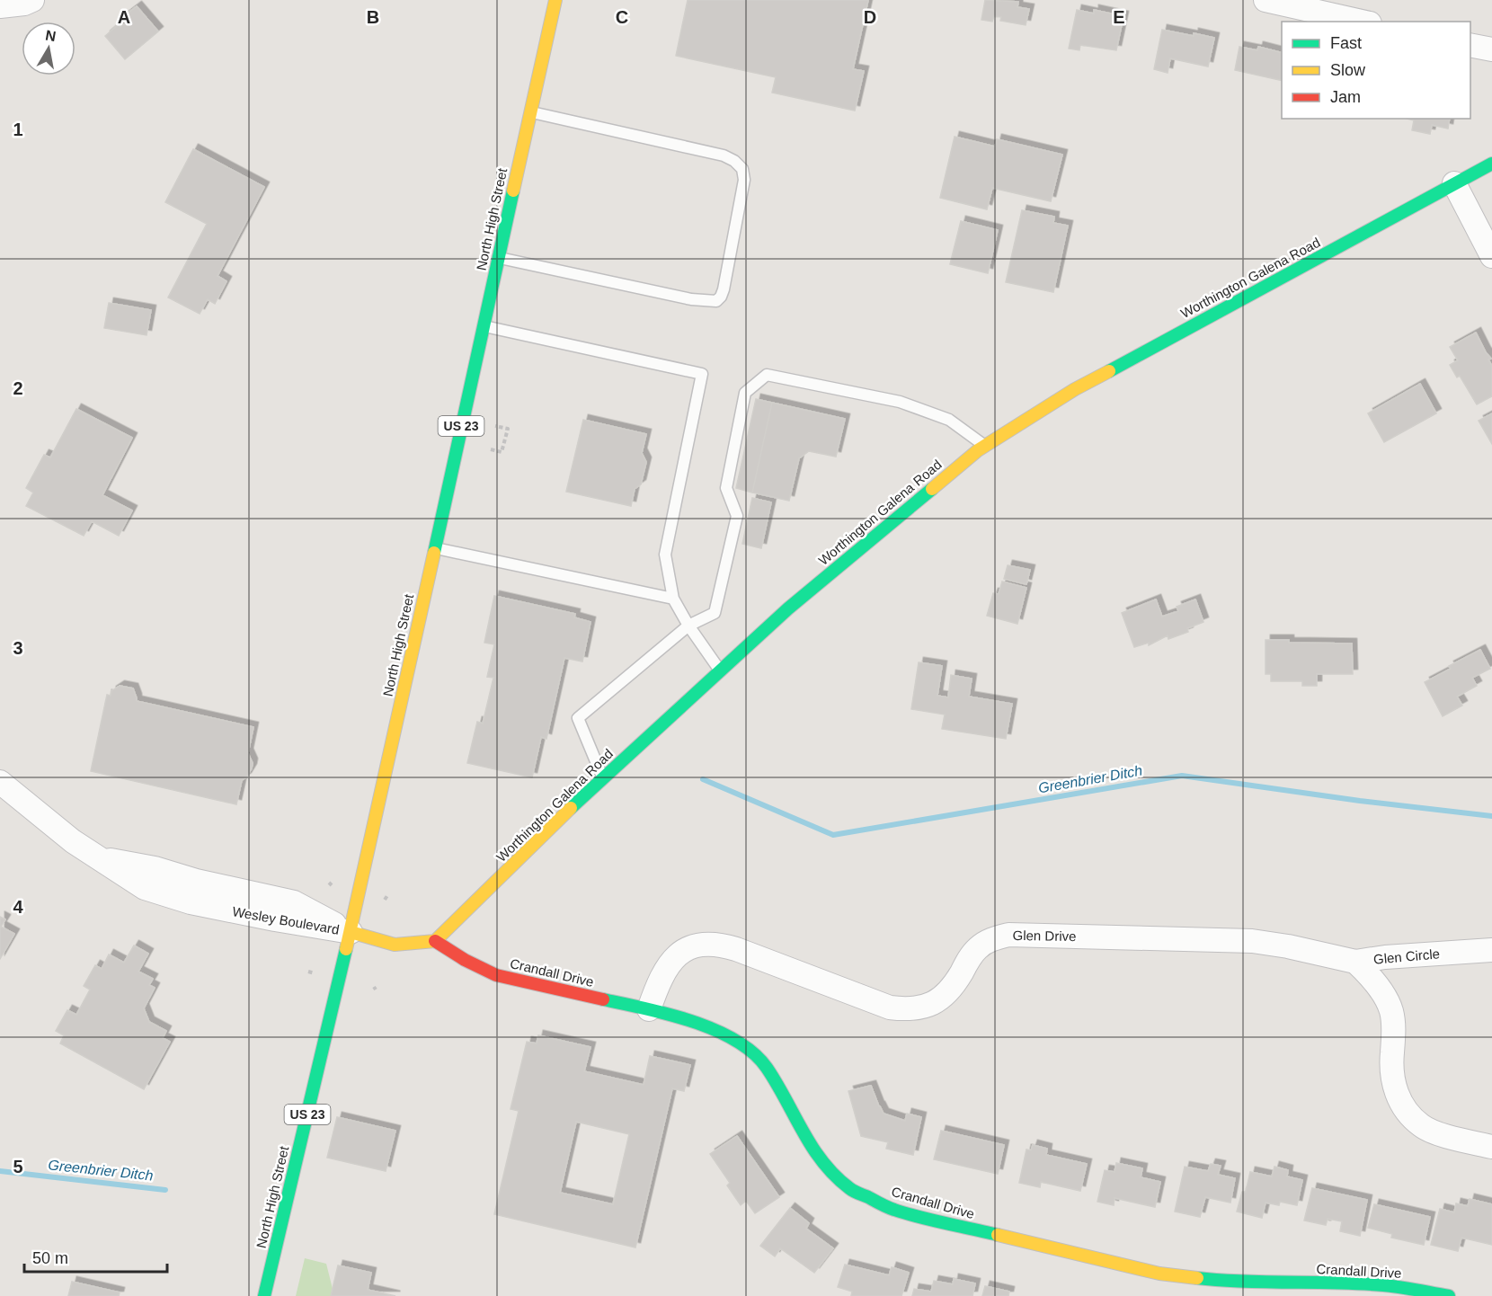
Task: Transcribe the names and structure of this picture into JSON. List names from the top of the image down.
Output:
{
  "streets": {
    "street": [
      "North High Street",
      "Worthington Galena Road",
      "US 23",
      "Wesley Boulevard",
      "Glen Drive",
      "Glen Circle",
      "Crandall Drive"
    ]
  },
  "crossings": [
    ["North High Street", "Wesley Boulevard"],
    ["Worthington Galena Road", "Crandall Drive"],
    ["Glen Drive", "Glen Circle"],
    ["Glen Drive", "Crandall Drive"]
  ],
  "water": ["Greenbrier Ditch"],
  "legend": ["Fast", "Slow", "Jam"],
  "scale_bar": "50 m",
  "north": "top",
  "grid": {
    "columns": [
      "A",
      "B",
      "C",
      "D",
      "E"
    ],
    "rows": [
      "1",
      "2",
      "3",
      "4",
      "5"
    ]
  }
}
